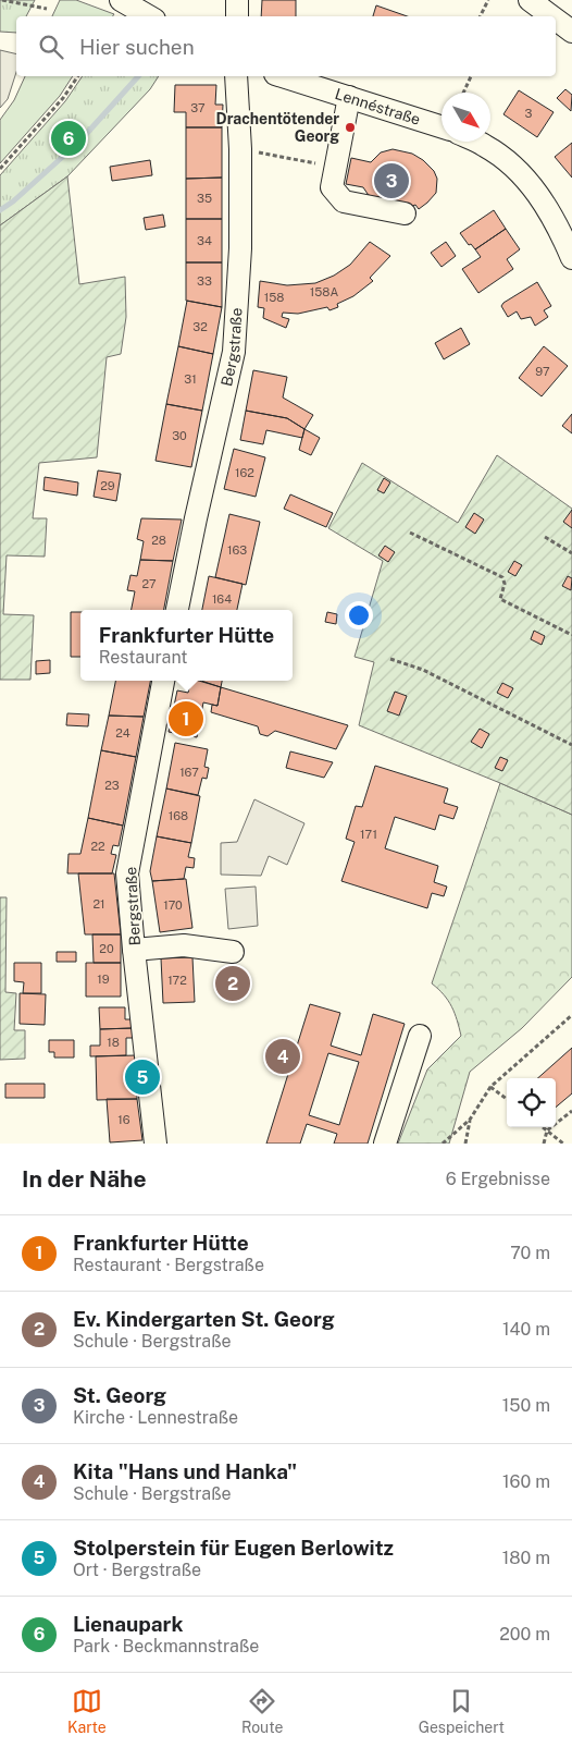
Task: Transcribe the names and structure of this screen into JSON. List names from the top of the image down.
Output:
{
  "streets": {
    "street": ["Lennéstraße", "Bergstraße"]
  },
  "places": ["Drachentötender Georg"],
  "house_numbers": [
    "37",
    "3",
    "35",
    "34",
    "33",
    "158A",
    "158",
    "32",
    "97",
    "31",
    "30",
    "162",
    "29",
    "28",
    "163",
    "27",
    "164",
    "24",
    "167",
    "23",
    "168",
    "171",
    "22",
    "21",
    "170",
    "20",
    "19",
    "172",
    "18",
    "16"
  ],
  "north": "bottom right",
  "page": {
    "search": "Hier suchen",
    "pins": [
      "6",
      "3",
      "1",
      "2",
      "4",
      "5"
    ],
    "popup": ["Frankfurter Hütte", "Restaurant"],
    "heading": ["In der Nähe", "6 Ergebnisse"],
    "list": [
      {
        "mark": "1",
        "name": "Frankfurter Hütte",
        "note": "Restaurant · Bergstraße",
        "value": "70 m"
      },
      {
        "mark": "2",
        "name": "Ev. Kindergarten St. Georg",
        "note": "Schule · Bergstraße",
        "value": "140 m"
      },
      {
        "mark": "3",
        "name": "St. Georg",
        "note": "Kirche · Lennestraße",
        "value": "150 m"
      },
      {
        "mark": "4",
        "name": "Kita \"Hans und Hanka\"",
        "note": "Schule · Bergstraße",
        "value": "160 m"
      },
      {
        "mark": "5",
        "name": "Stolperstein für Eugen Berlowitz",
        "note": "Ort · Bergstraße",
        "value": "180 m"
      },
      {
        "mark": "6",
        "name": "Lienaupark",
        "note": "Park · Beckmannstraße",
        "value": "200 m"
      }
    ],
    "nav": ["Karte", "Route", "Gespeichert"]
  }
}
